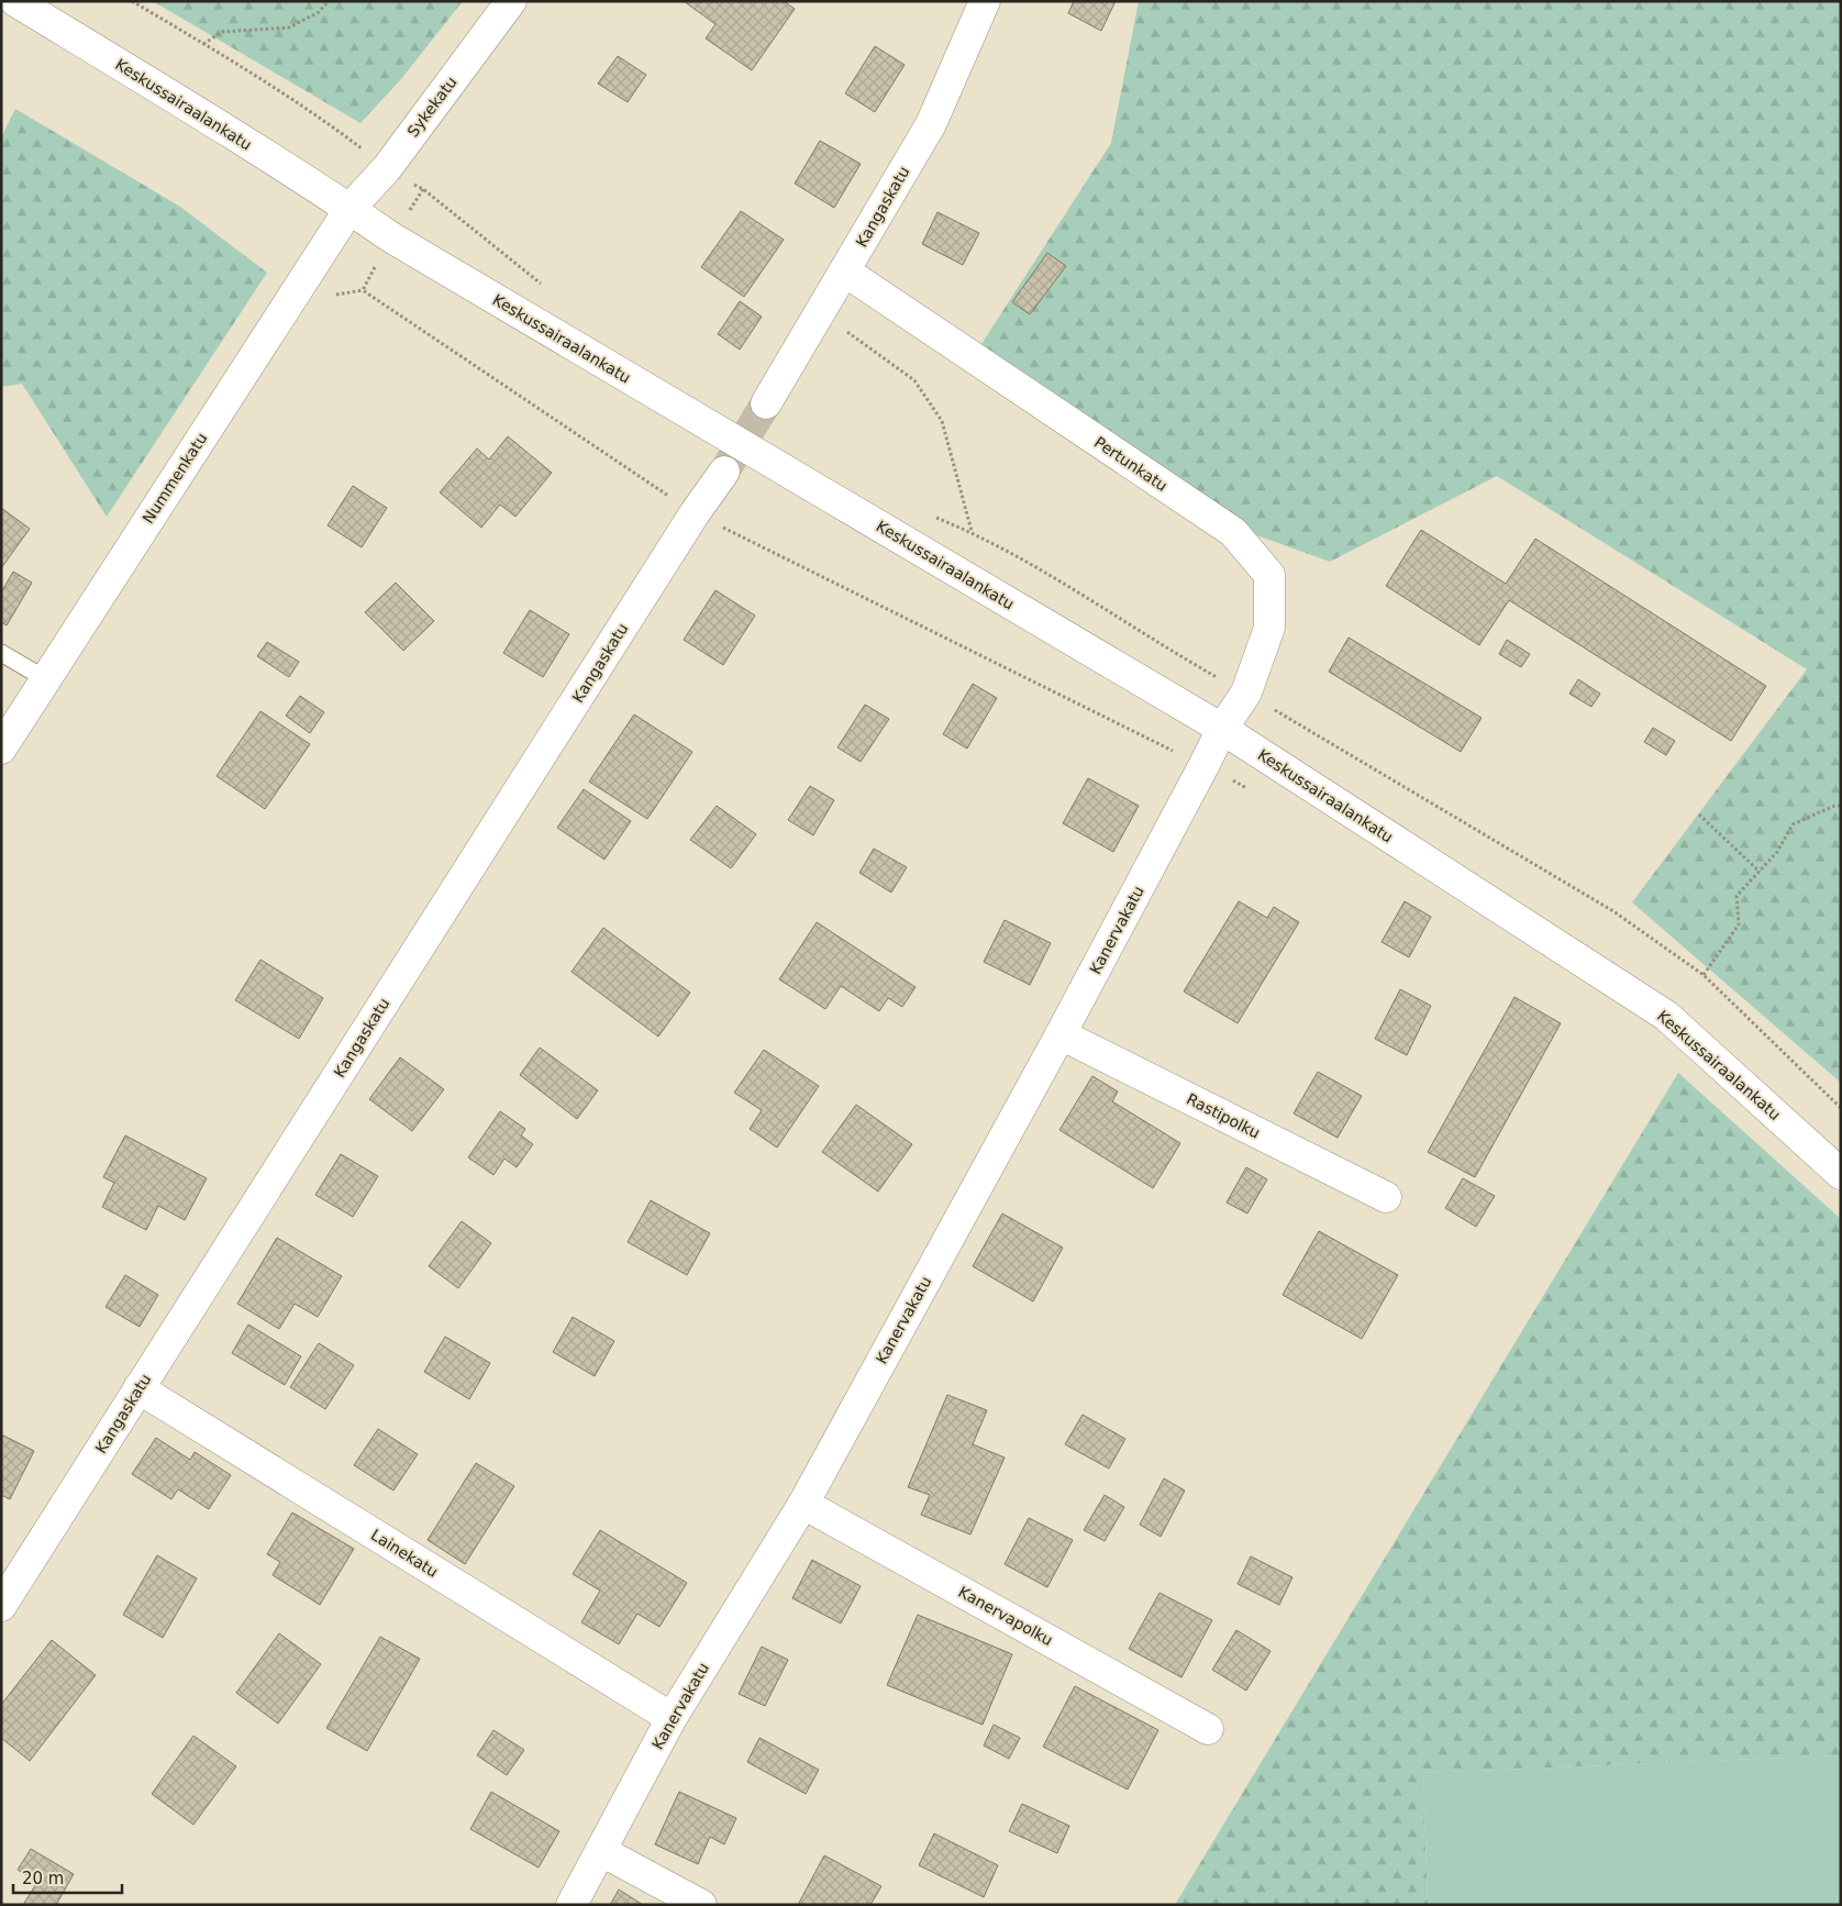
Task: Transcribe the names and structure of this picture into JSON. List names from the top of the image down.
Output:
{
  "streets": {
    "street": [
      "Keskussairaalankatu",
      "Sykekatu",
      "Kangaskatu",
      "Pertunkatu",
      "Nummenkatu",
      "Kanervakatu",
      "Rastipolku",
      "Lainekatu",
      "Kanervapolku"
    ]
  },
  "crossings": [
    ["Keskussairaalankatu", "Sykekatu"],
    ["Keskussairaalankatu", "Pertunkatu"],
    ["Keskussairaalankatu", "Nummenkatu"],
    ["Keskussairaalankatu", "Kanervakatu"],
    ["Sykekatu", "Nummenkatu"],
    ["Kangaskatu", "Pertunkatu"],
    ["Kangaskatu", "Lainekatu"],
    ["Pertunkatu", "Kanervakatu"],
    ["Kanervakatu", "Rastipolku"],
    ["Kanervakatu", "Lainekatu"],
    ["Kanervakatu", "Kanervapolku"]
  ],
  "scale_bar": "20 m"
}
